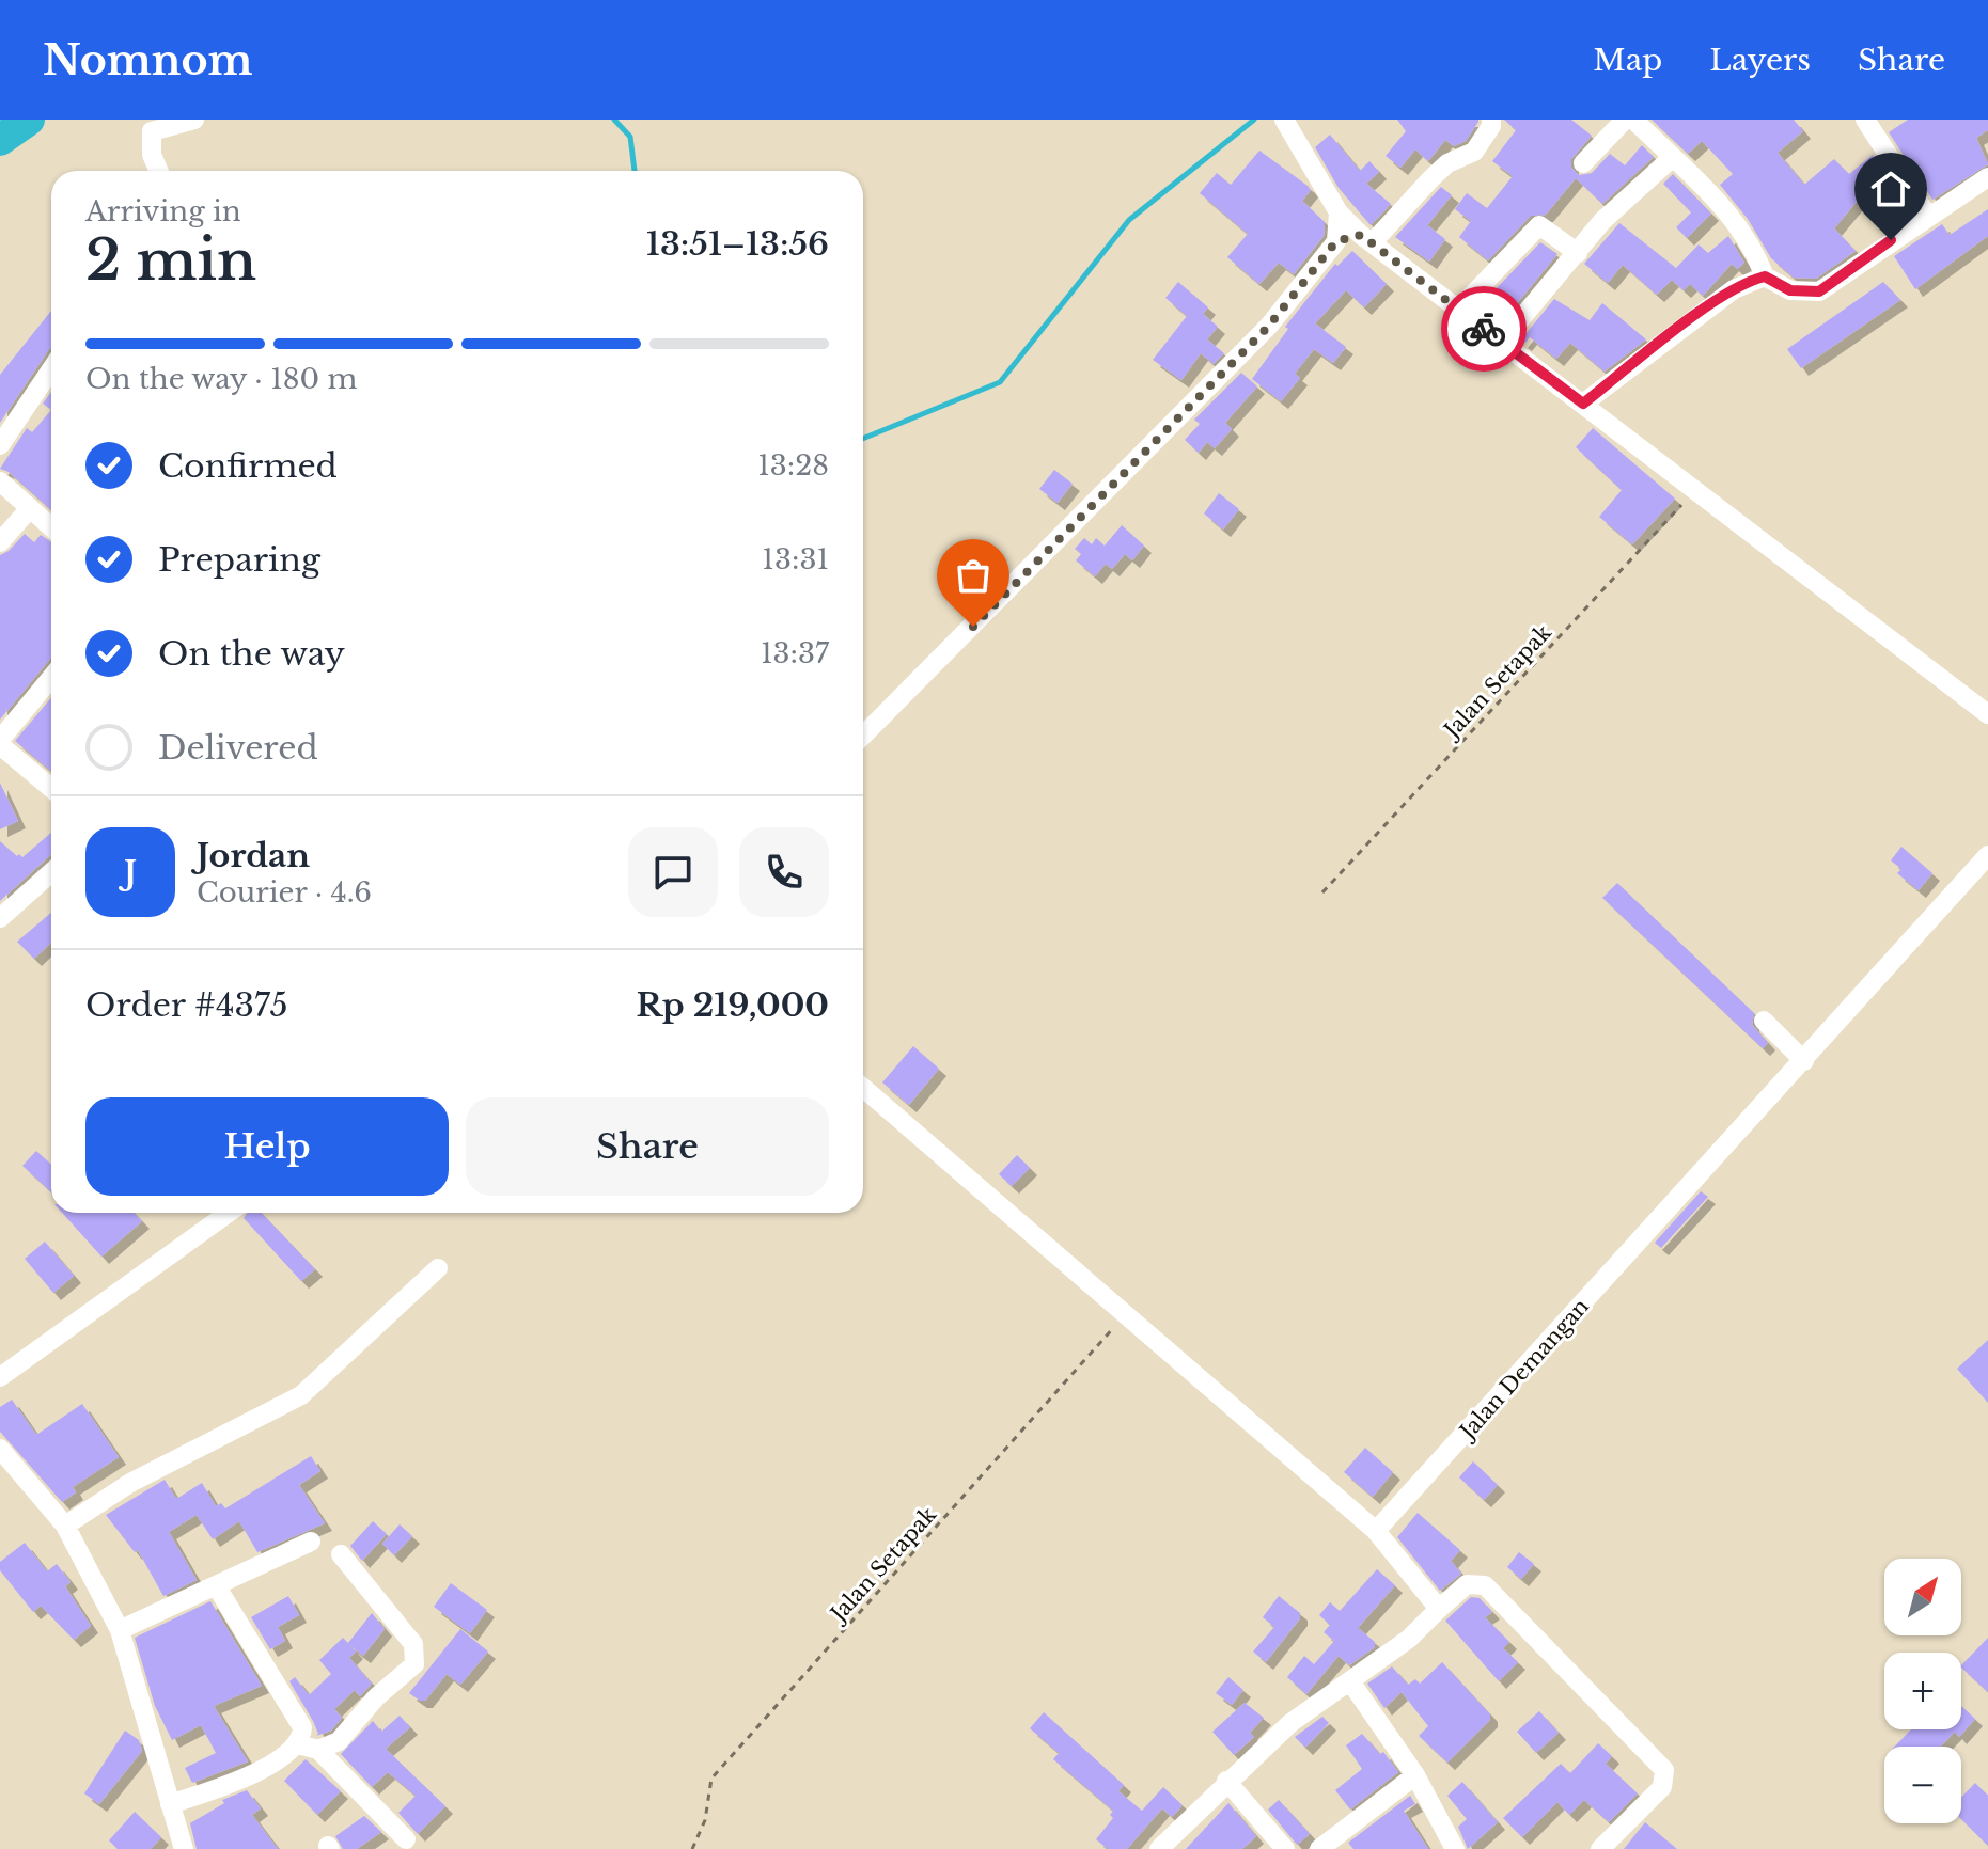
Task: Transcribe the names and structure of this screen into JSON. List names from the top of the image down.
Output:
{
  "streets": {
    "street": ["Jalan Demangan"],
    "path": ["Jalan Setapak"]
  },
  "north": "top right",
  "page": {
    "header": "Nomnom",
    "nav": ["Map", "Layers", "Share"],
    "heading": ["2 min", "Arriving in", "13:51–13:56"],
    "panel": [
      "Jordan",
      "Courier · 4.6",
      "Order #4375",
      "Rp 219,000"
    ],
    "bar": "On the way · 180 m",
    "list": [
      ["Confirmed", "13:28"],
      ["Preparing", "13:31"],
      ["On the way", "13:37"],
      "Delivered"
    ],
    "round": "J",
    "buttons": ["Help", "Share"],
    "map_buttons": ["+", "−"]
  }
}
